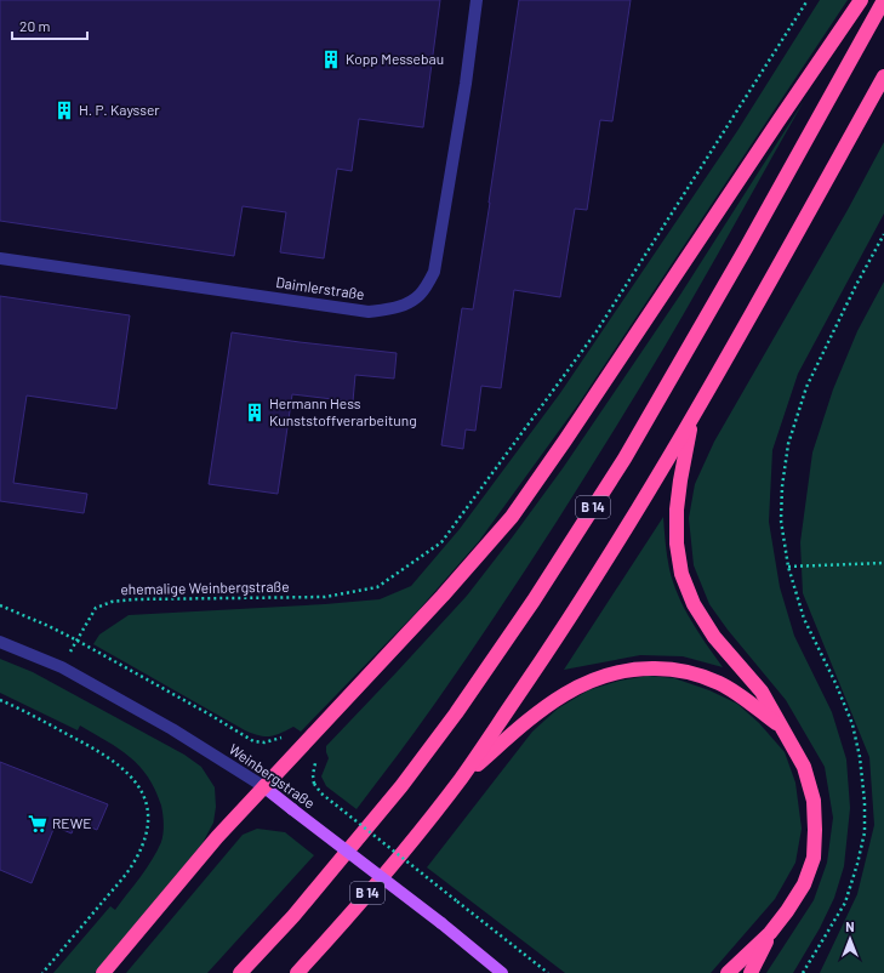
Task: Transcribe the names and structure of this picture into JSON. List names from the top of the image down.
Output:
{
  "streets": {
    "highway": ["B 14"],
    "main road": ["Weinbergstraße"],
    "street": ["Daimlerstraße"],
    "path": ["ehemalige Weinbergstraße"]
  },
  "crossings": [
    ["ehemalige Weinbergstraße", "Weinbergstraße"]
  ],
  "places": {
    "building": ["Kopp Messebau", "H. P. Kaysser", "Hermann Hess Kunststoffverarbeitung"],
    "supermarket": ["REWE"]
  },
  "scale_bar": "20 m",
  "north": "top"
}
